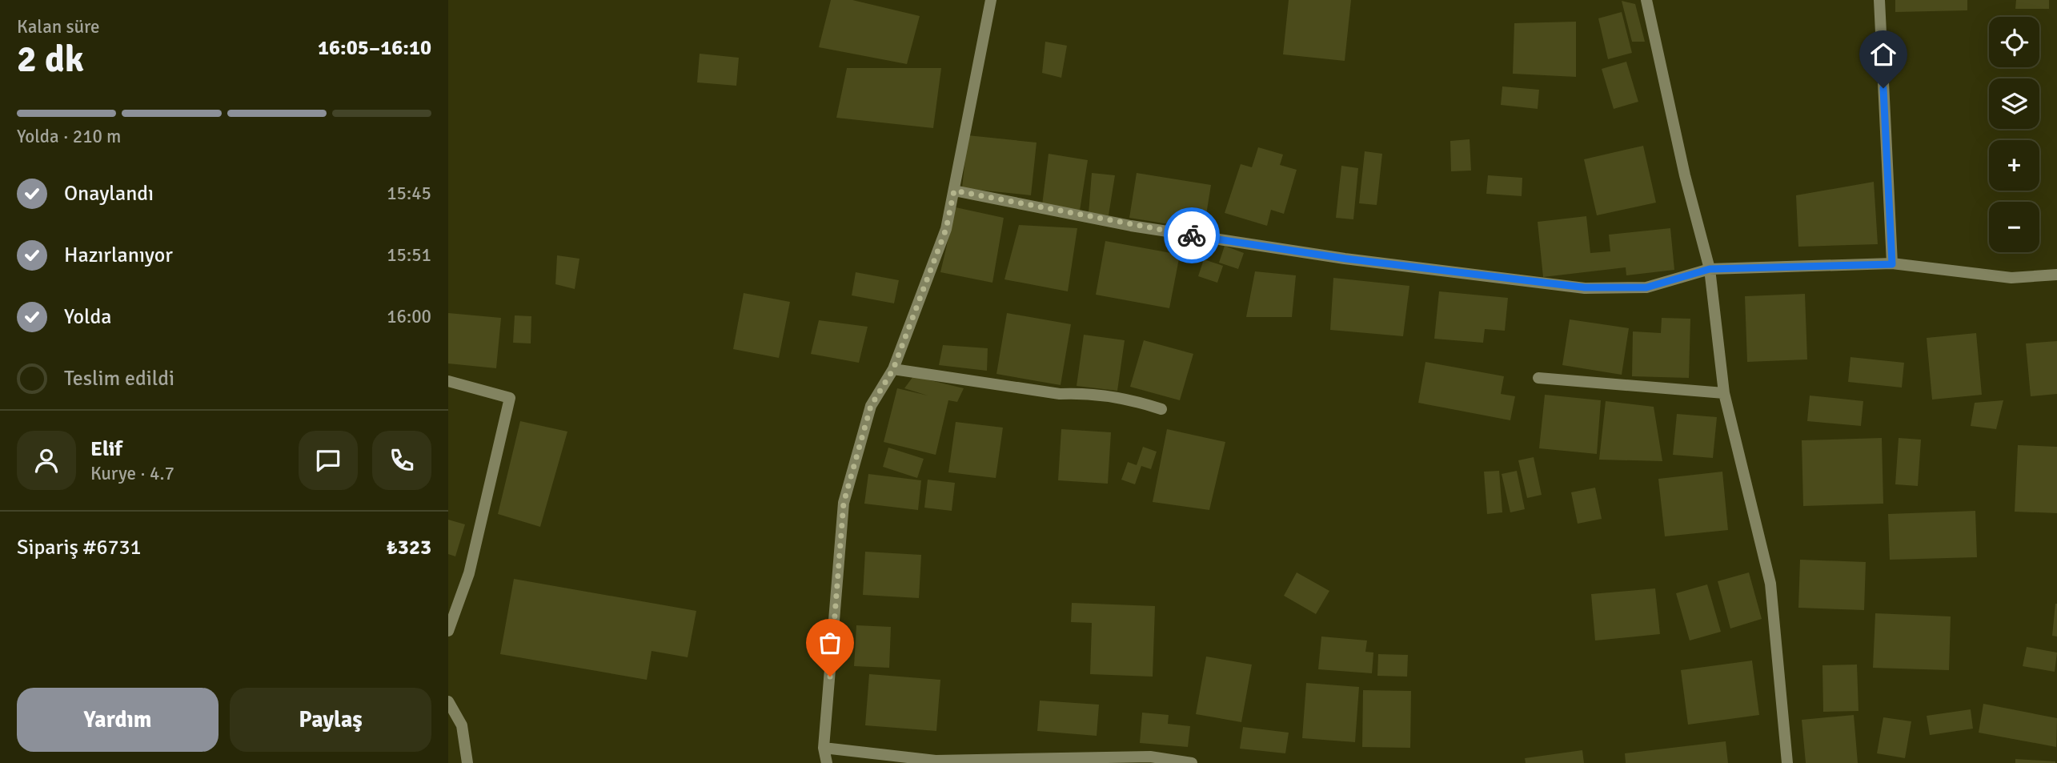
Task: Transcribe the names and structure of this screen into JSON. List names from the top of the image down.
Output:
{
  "page": {
    "heading": ["2 dk", "Kalan süre", "16:05–16:10"],
    "panel": [
      "Elif",
      "Kurye · 4.7",
      "Sipariş #6731",
      "₺323"
    ],
    "map_buttons": ["+", "−"],
    "bar": "Yolda · 210 m",
    "list": [
      ["Onaylandı", "15:45"],
      ["Hazırlanıyor", "15:51"],
      ["Yolda", "16:00"],
      "Teslim edildi"
    ],
    "buttons": ["Yardım", "Paylaş"]
  }
}
